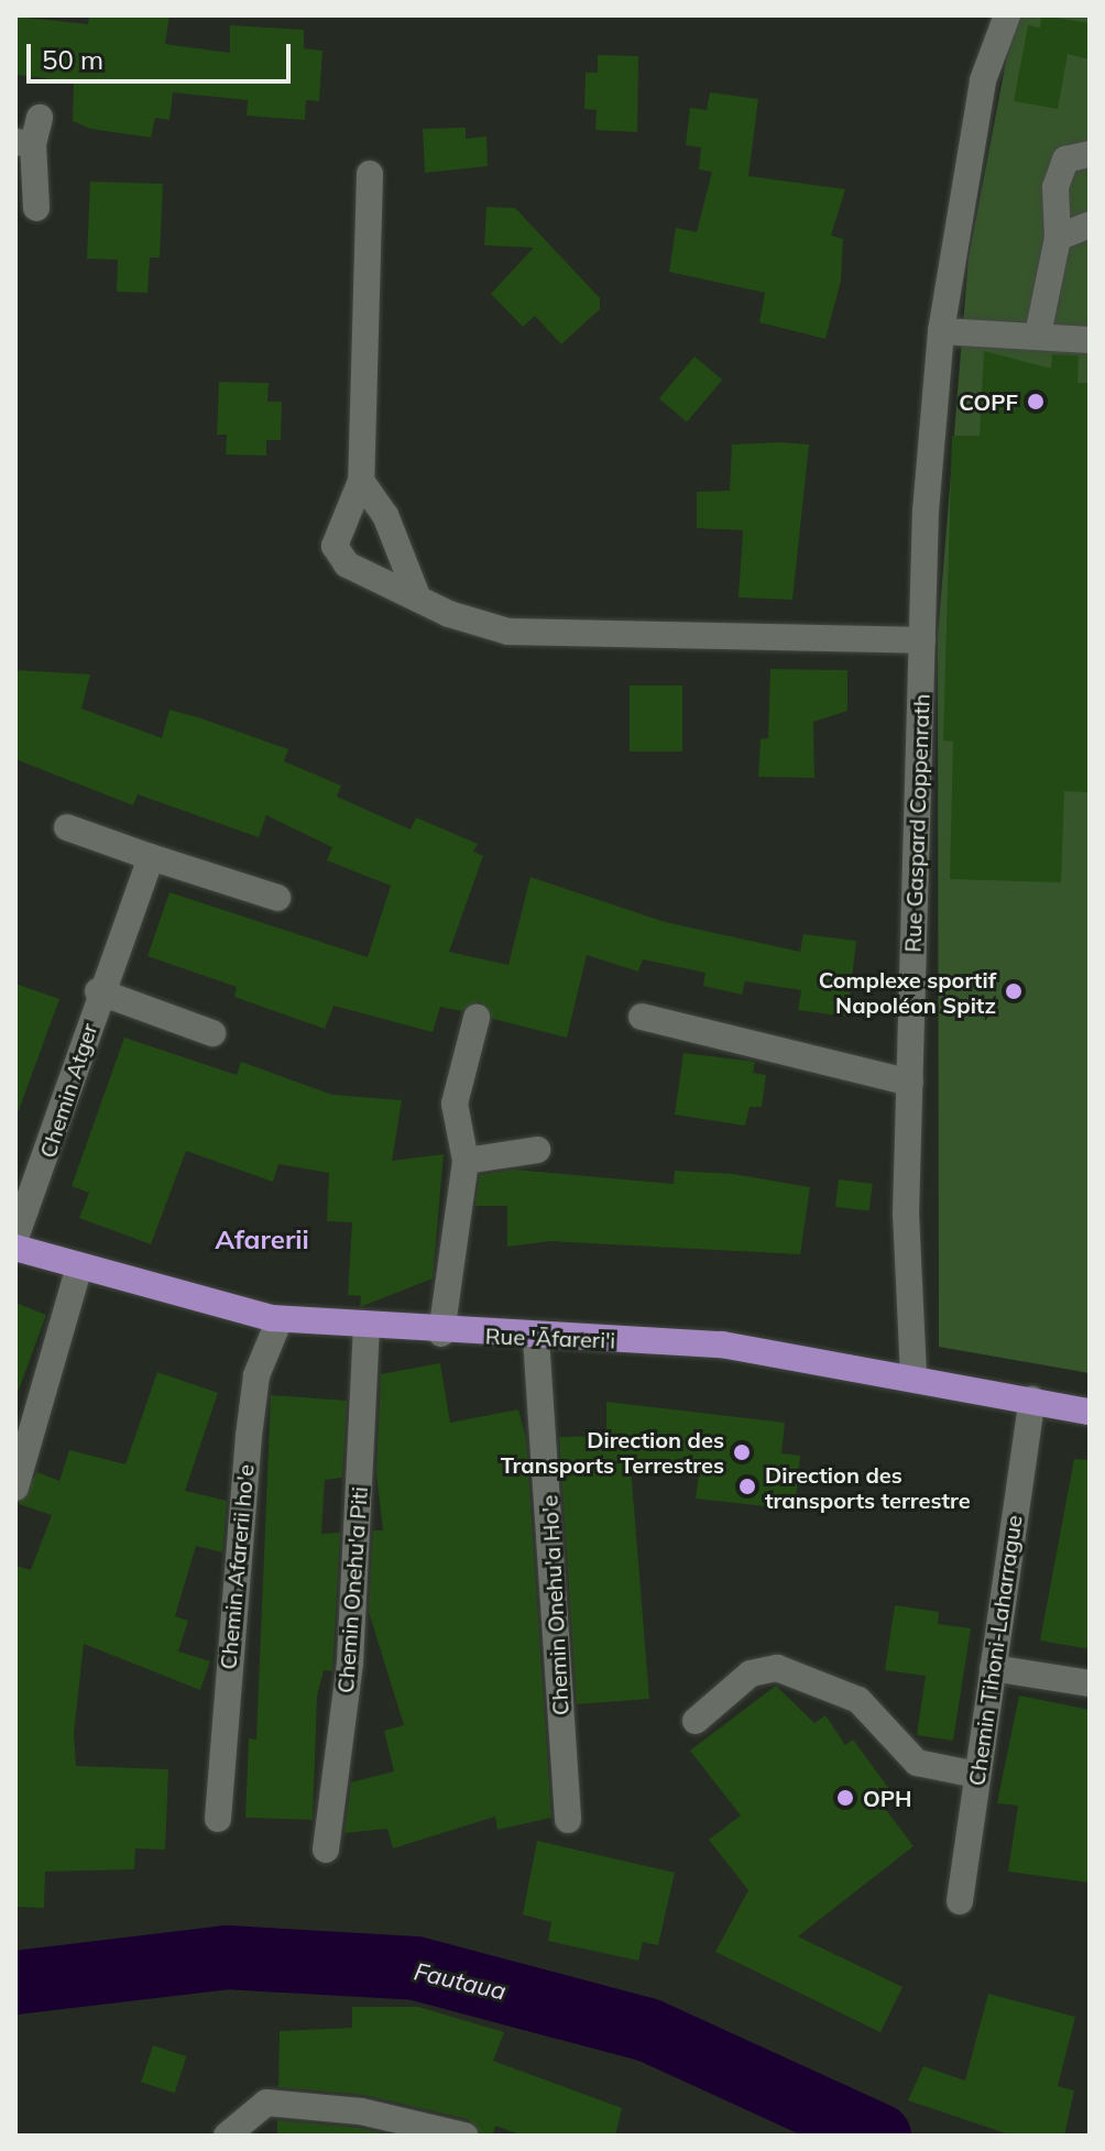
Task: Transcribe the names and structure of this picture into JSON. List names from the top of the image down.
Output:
{
  "streets": {
    "main road": ["Rue 'Āfareri'i"],
    "street": [
      "Rue Gaspard Coppenrath",
      "Chemin Atger",
      "Chemin Afarerii ho'e",
      "Chemin Onehu'a Piti",
      "Chemin Onehu'a Ho'e",
      "Chemin Tihoni-Laharrague"
    ]
  },
  "crossings": [
    ["Rue Gaspard Coppenrath", "Rue 'Āfareri'i"],
    ["Rue 'Āfareri'i", "Chemin Afarerii ho'e"],
    ["Rue 'Āfareri'i", "Chemin Onehu'a Piti"],
    ["Rue 'Āfareri'i", "Chemin Onehu'a Ho'e"],
    ["Rue 'Āfareri'i", "Chemin Tihoni-Laharrague"]
  ],
  "districts": ["Afarerii"],
  "water": ["Fautaua"],
  "places": [
    "COPF",
    "Complexe sportif Napoléon Spitz",
    "Direction des Transports Terrestres",
    "Direction des transports terrestre",
    "OPH"
  ],
  "scale_bar": "50 m"
}
